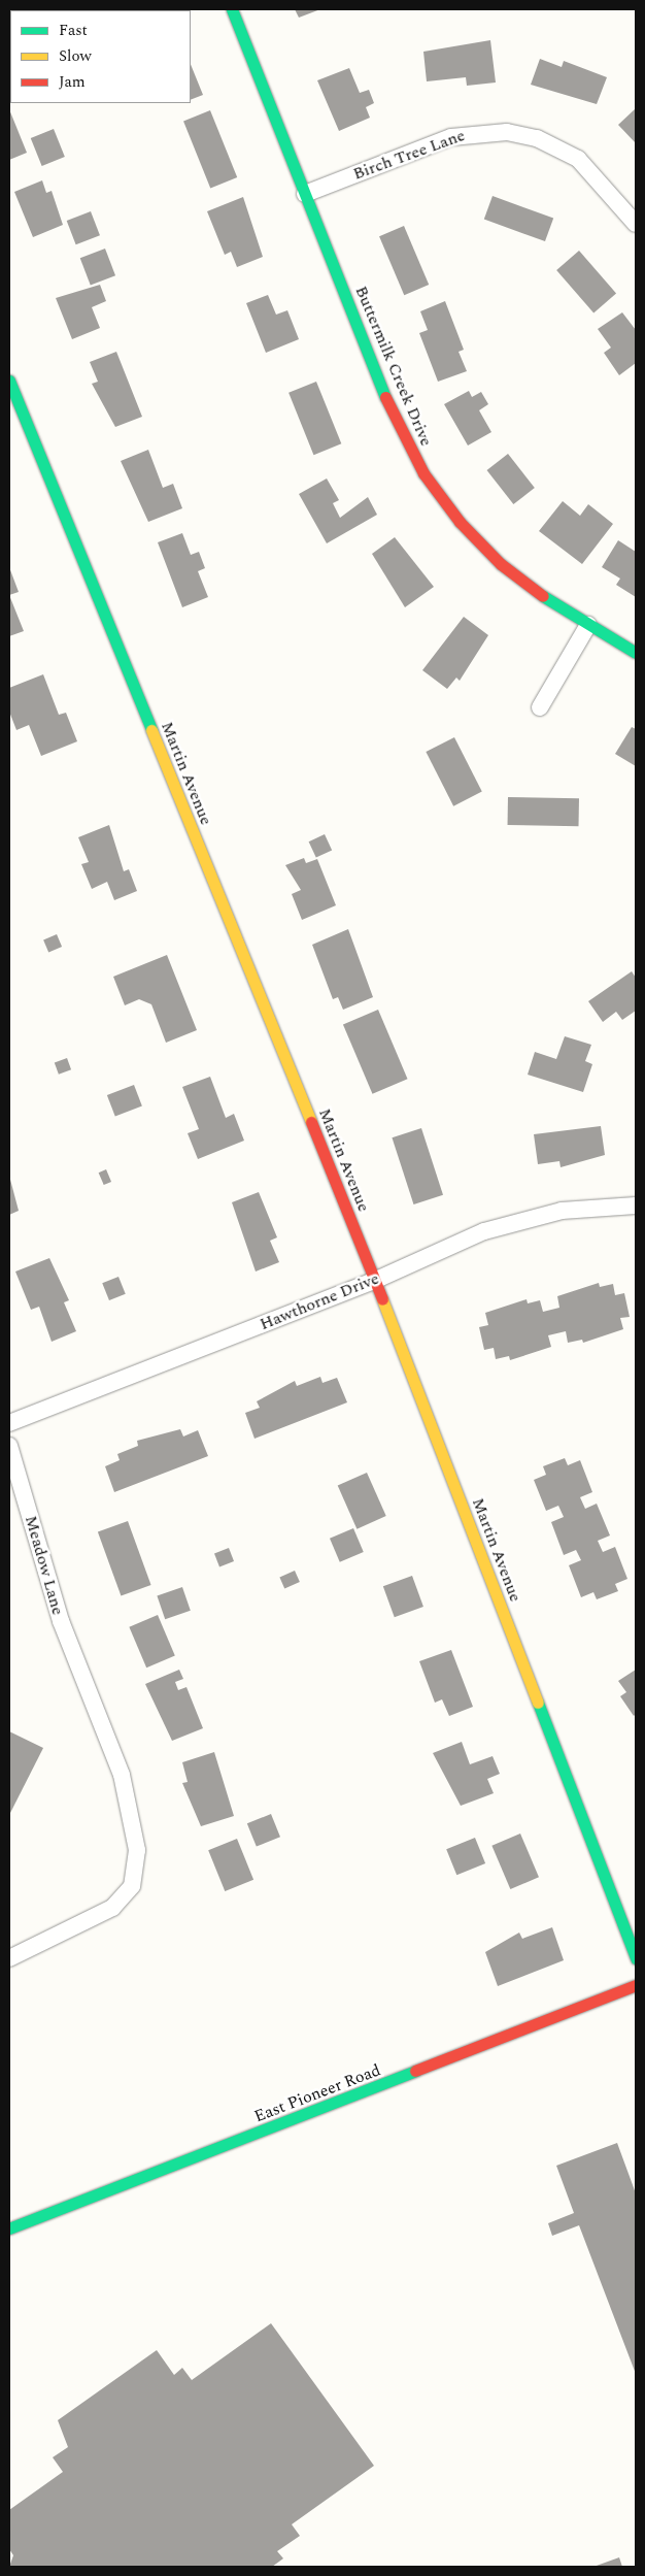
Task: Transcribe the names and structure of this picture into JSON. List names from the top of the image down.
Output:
{
  "streets": {
    "street": [
      "Birch Tree Lane",
      "Buttermilk Creek Drive",
      "Martin Avenue",
      "Hawthorne Drive",
      "Meadow Lane",
      "East Pioneer Road"
    ]
  },
  "crossings": [
    ["Birch Tree Lane", "Buttermilk Creek Drive"],
    ["Martin Avenue", "Hawthorne Drive"]
  ],
  "legend": ["Fast", "Slow", "Jam"]
}
